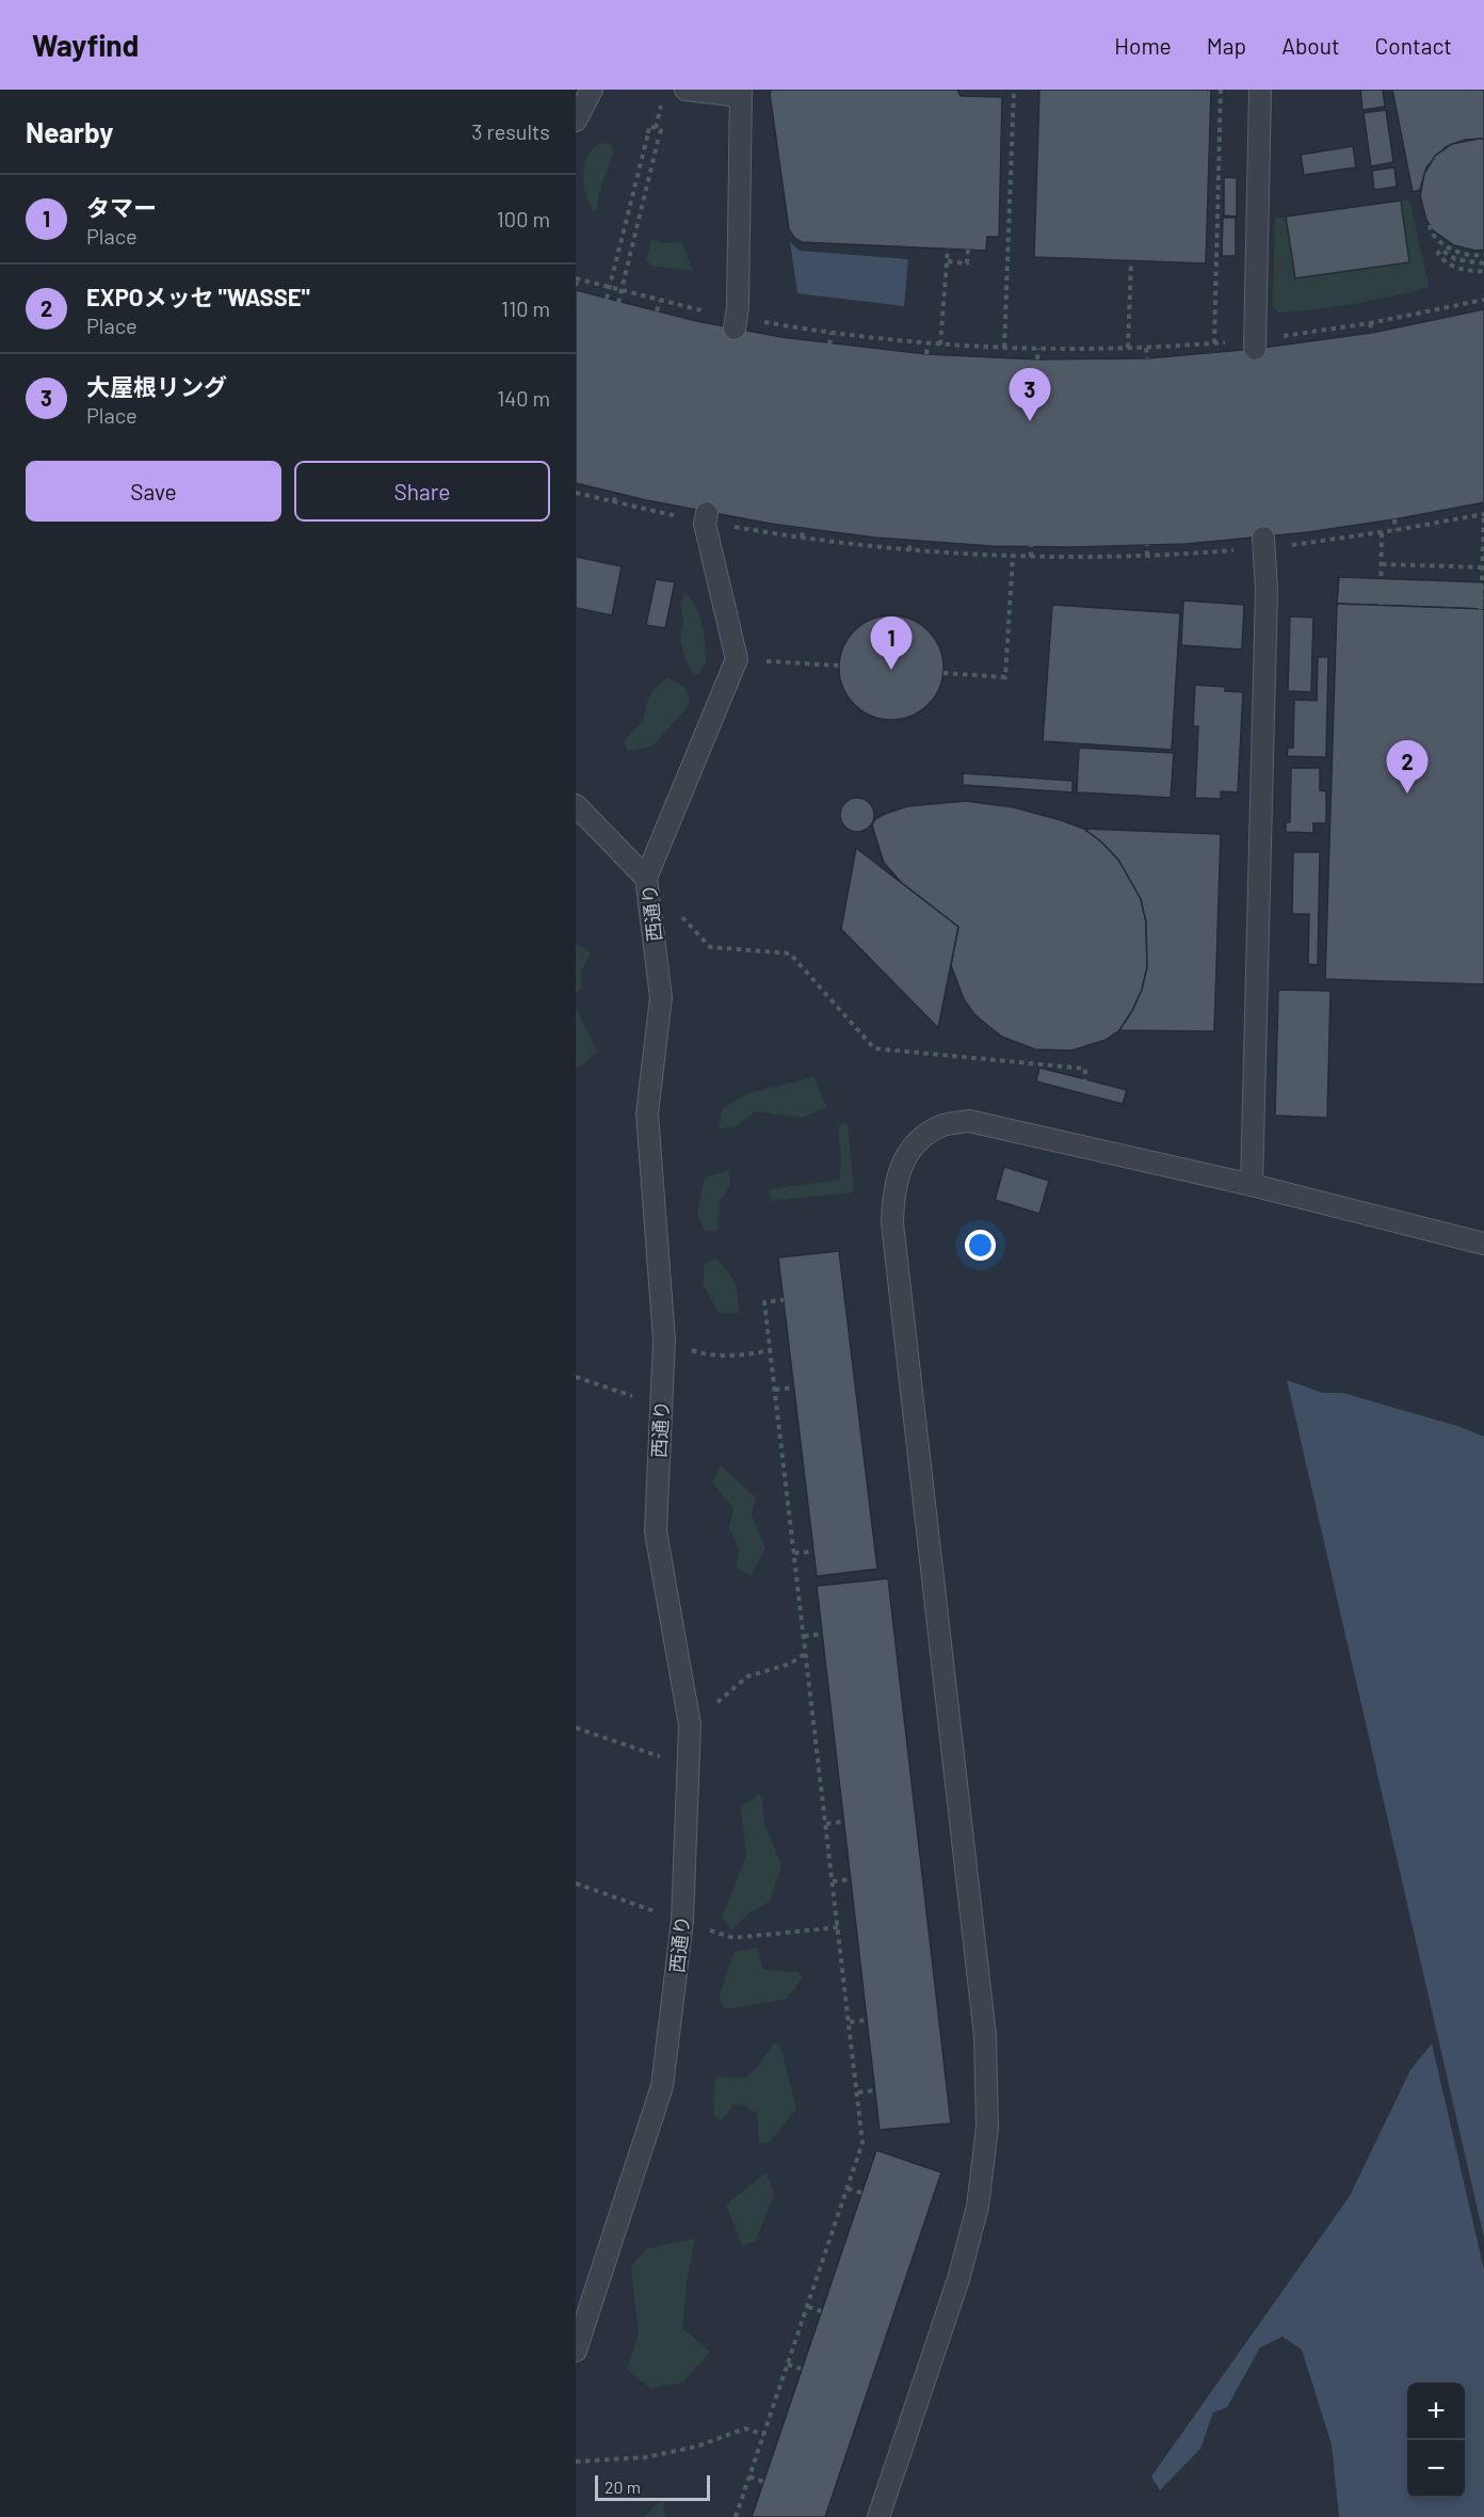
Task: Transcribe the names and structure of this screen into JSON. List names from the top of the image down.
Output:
{
  "streets": {
    "lane": ["西通り"]
  },
  "scale_bar": "20 m",
  "page": {
    "header": "Wayfind",
    "nav": [
      "Home",
      "Map",
      "About",
      "Contact"
    ],
    "heading": ["Nearby", "3 results"],
    "list": [
      {
        "mark": "1",
        "name": "タマー",
        "note": "Place",
        "value": "100 m"
      },
      {
        "mark": "2",
        "name": "EXPOメッセ \"WASSE\"",
        "note": "Place",
        "value": "110 m"
      },
      {
        "mark": "3",
        "name": "大屋根リング",
        "note": "Place",
        "value": "140 m"
      }
    ],
    "pins": ["3", "1", "2"],
    "buttons": ["Save", "Share"],
    "map_buttons": ["+", "−"],
    "scale": "20 m"
  }
}
